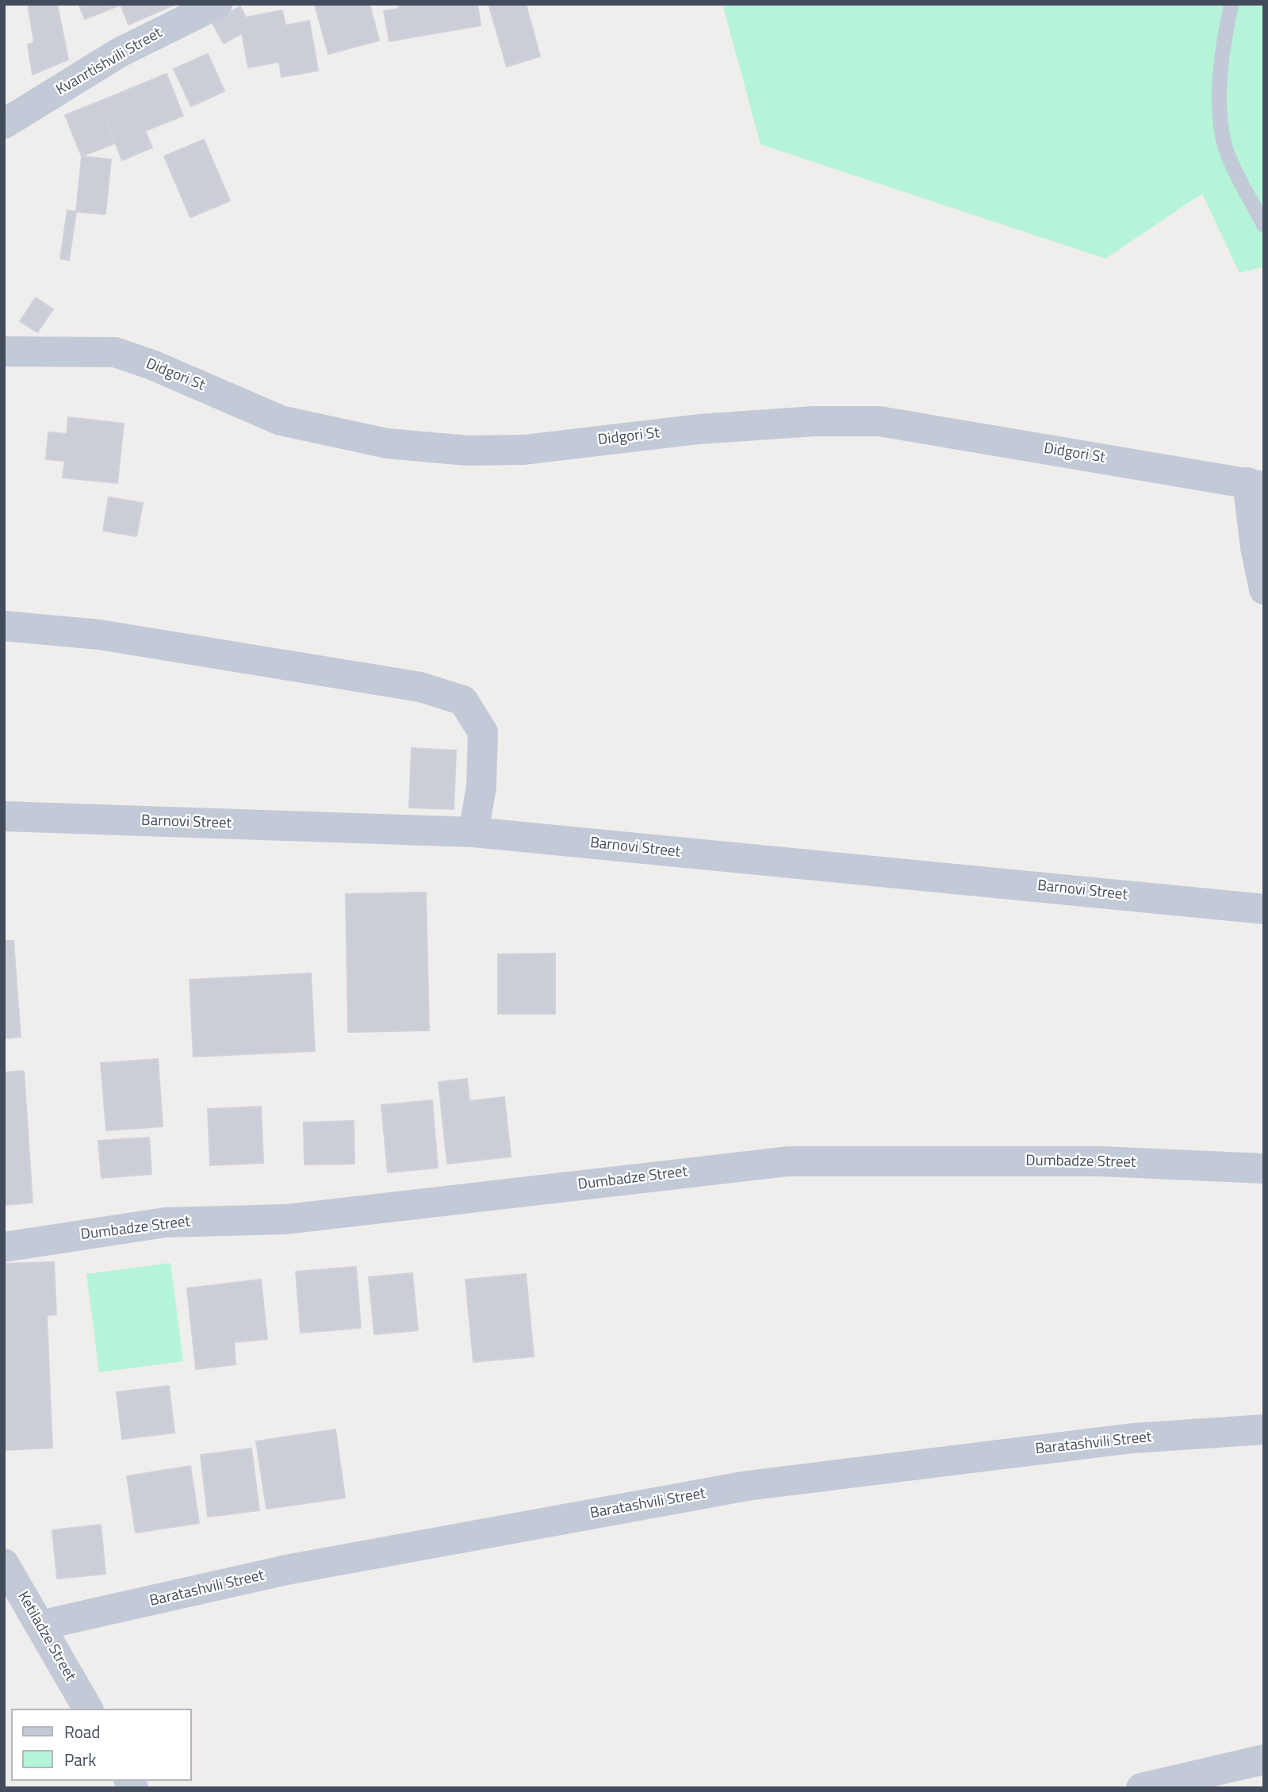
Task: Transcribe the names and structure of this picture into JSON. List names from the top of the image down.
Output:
{
  "streets": {
    "street": [
      "Kvanrtishvili Street",
      "Didgori St",
      "Barnovi Street",
      "Dumbadze Street",
      "Baratashvili Street",
      "Ketiladze Street"
    ]
  },
  "crossings": [
    ["Baratashvili Street", "Ketiladze Street"]
  ],
  "legend": ["Road", "Park"]
}
